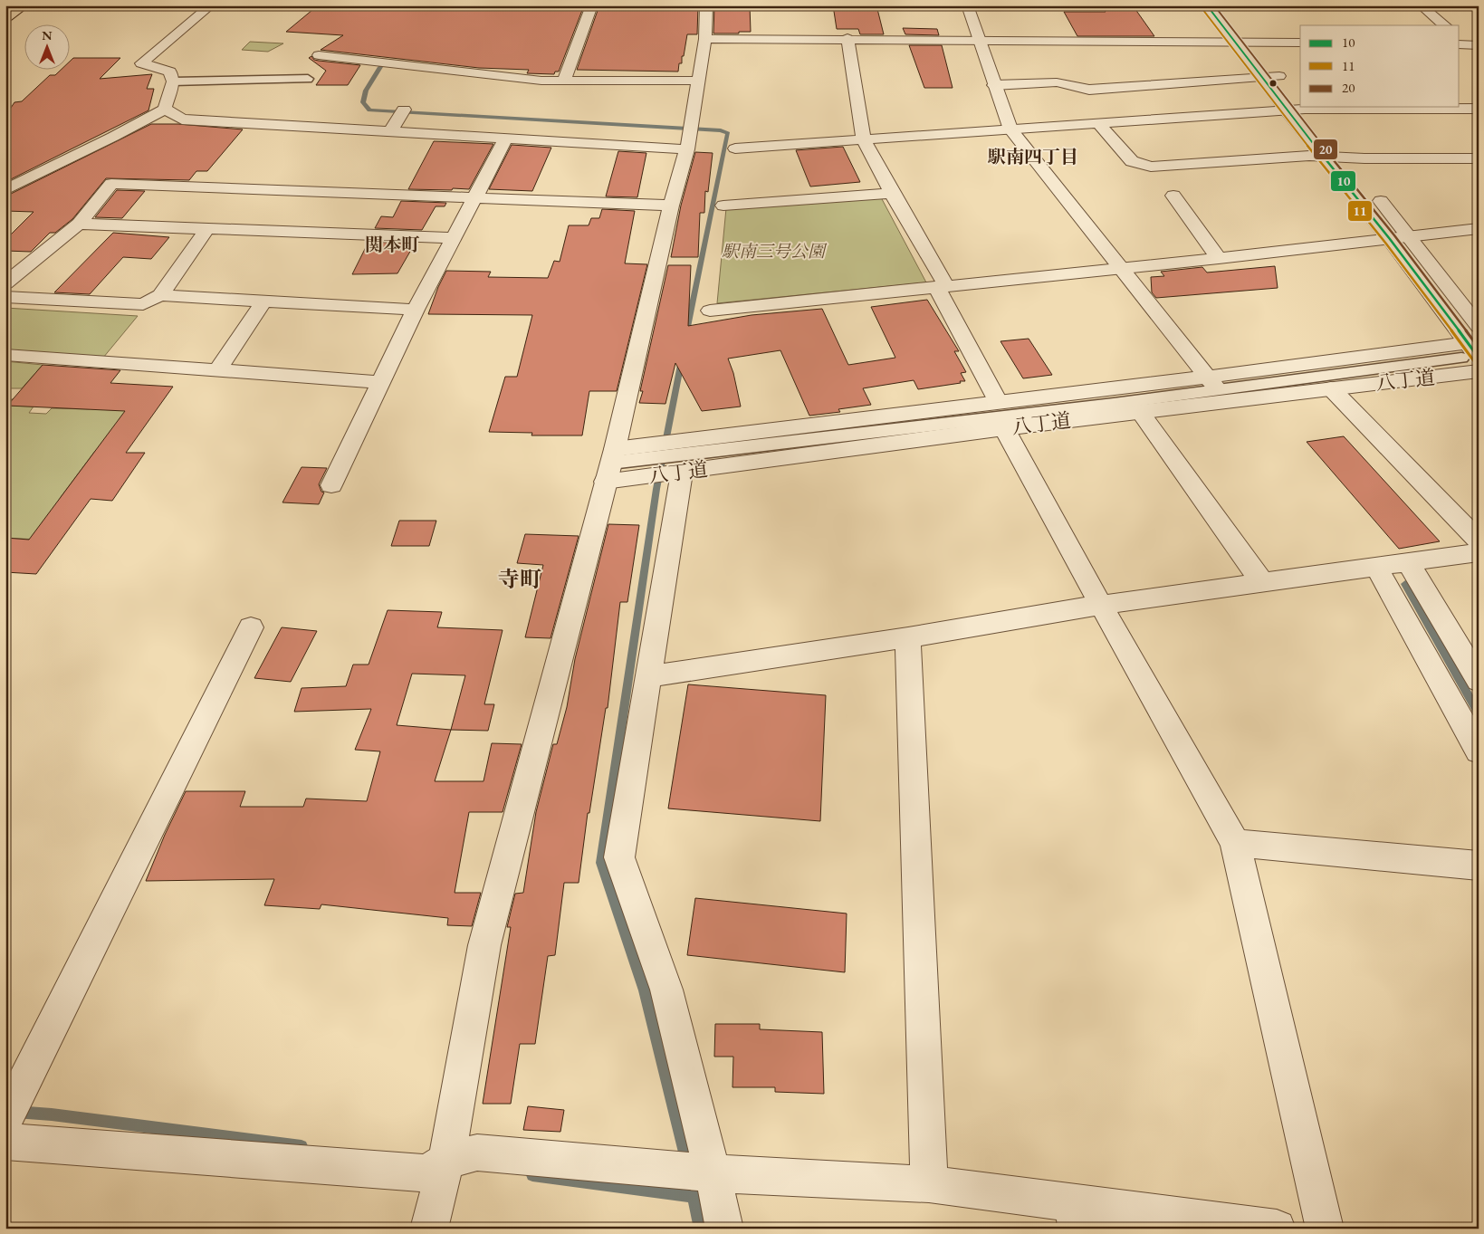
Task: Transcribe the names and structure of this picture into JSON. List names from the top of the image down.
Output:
{
  "streets": {
    "street": ["八丁道"]
  },
  "districts": ["駅南四丁目", "関本町", "寺町"],
  "parks": ["駅南三号公園"],
  "lines": ["transit line 10", "transit line 20", "transit line 11"],
  "legend": ["10", "11", "20"],
  "north": "top"
}
